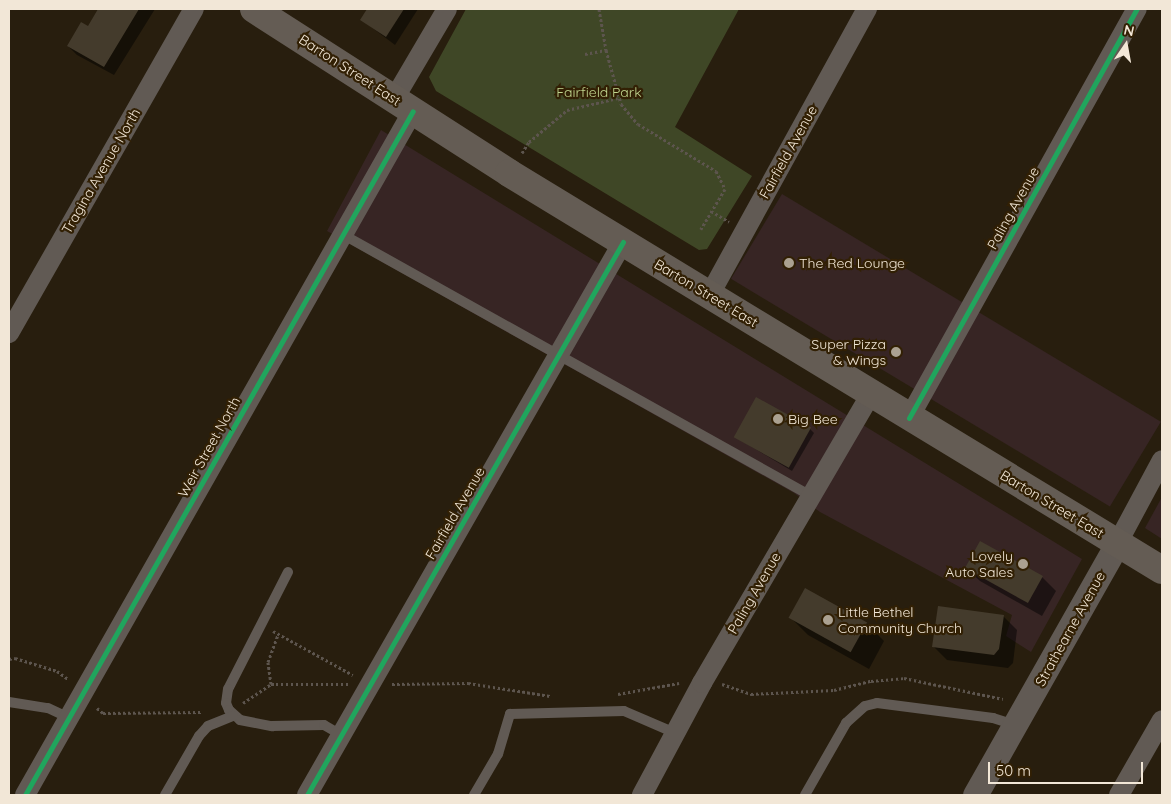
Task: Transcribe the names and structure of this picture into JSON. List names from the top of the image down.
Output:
{
  "streets": {
    "main road": ["Barton Street East"],
    "street": [
      "Fairfield Avenue",
      "Tragina Avenue North",
      "Paling Avenue",
      "Weir Street North",
      "Strathearne Avenue"
    ]
  },
  "crossings": [
    ["Barton Street East", "Fairfield Avenue"],
    ["Barton Street East", "Paling Avenue"],
    ["Barton Street East", "Weir Street North"],
    ["Barton Street East", "Strathearne Avenue"]
  ],
  "parks": ["Fairfield Park"],
  "places": [
    "The Red Lounge",
    "Super Pizza & Wings",
    "Big Bee",
    "Lovely Auto Sales",
    "Little Bethel Community Church"
  ],
  "scale_bar": "50 m",
  "north": "top"
}
